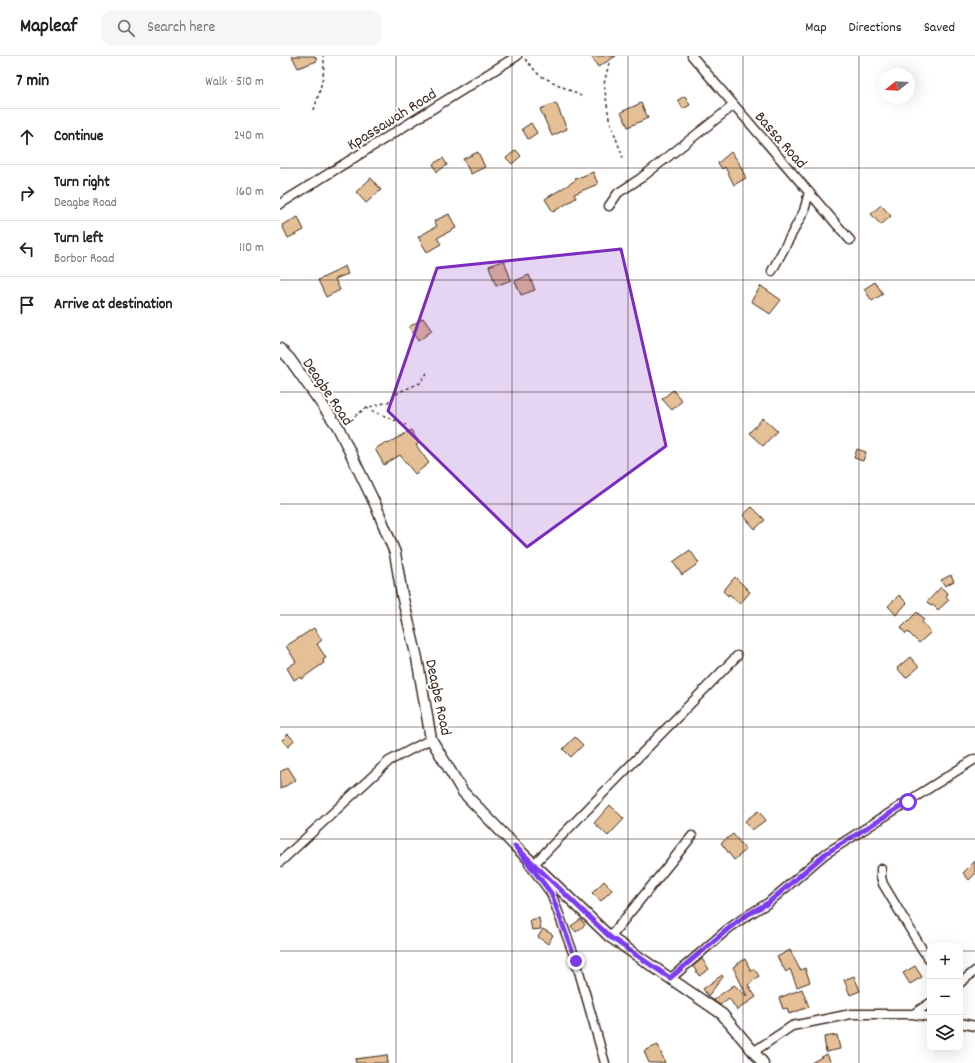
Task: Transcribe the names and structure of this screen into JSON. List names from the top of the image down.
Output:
{
  "streets": {
    "street": ["Kpassawah Road", "Bassa Road", "Deagbe Road"]
  },
  "north": "left",
  "page": {
    "header": "Mapleaf",
    "search": "Search here",
    "nav": ["Map", "Directions", "Saved"],
    "heading": ["7 min", "Walk · 510 m"],
    "list": [
      ["Continue", "240 m"],
      ["Turn right", "Deagbe Road", "160 m"],
      ["Turn left", "Borbor Road", "110 m"],
      "Arrive at destination"
    ],
    "map_buttons": ["+", "−"]
  }
}
